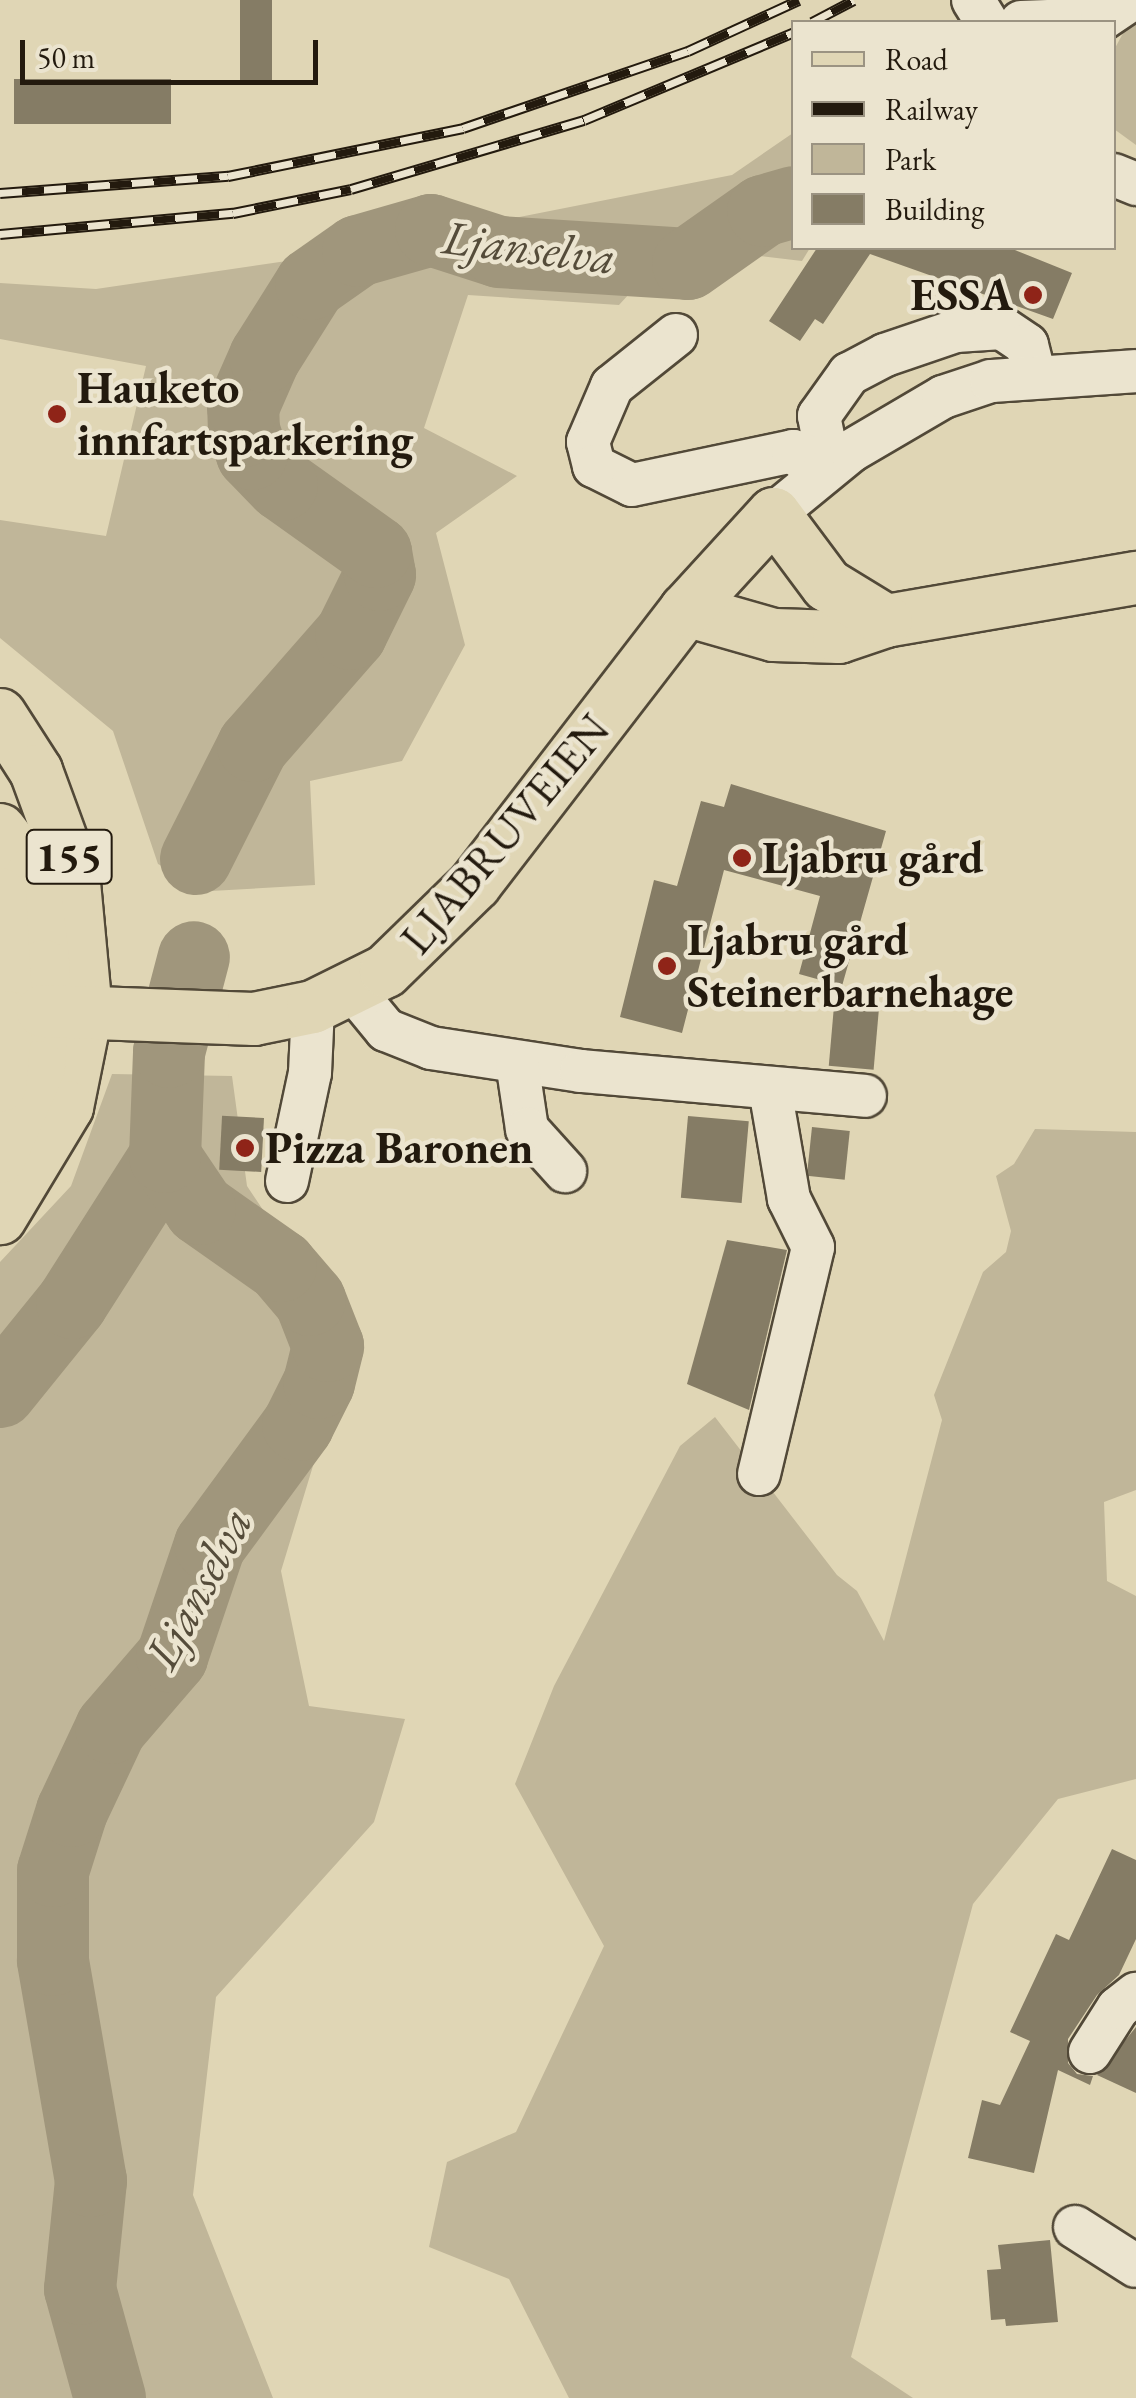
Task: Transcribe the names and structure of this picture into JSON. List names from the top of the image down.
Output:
{
  "streets": {
    "main road": ["LJABRUVEIEN", "155"]
  },
  "crossings": [
    ["LJABRUVEIEN", "155"]
  ],
  "water": ["Ljanselva"],
  "places": [
    "ESSA",
    "Hauketo innfartsparkering",
    "Ljabru gård",
    "Ljabru gård Steinerbarnehage",
    "Pizza Baronen"
  ],
  "legend": [
    "Road",
    "Railway",
    "Park",
    "Building"
  ],
  "scale_bar": "50 m"
}
